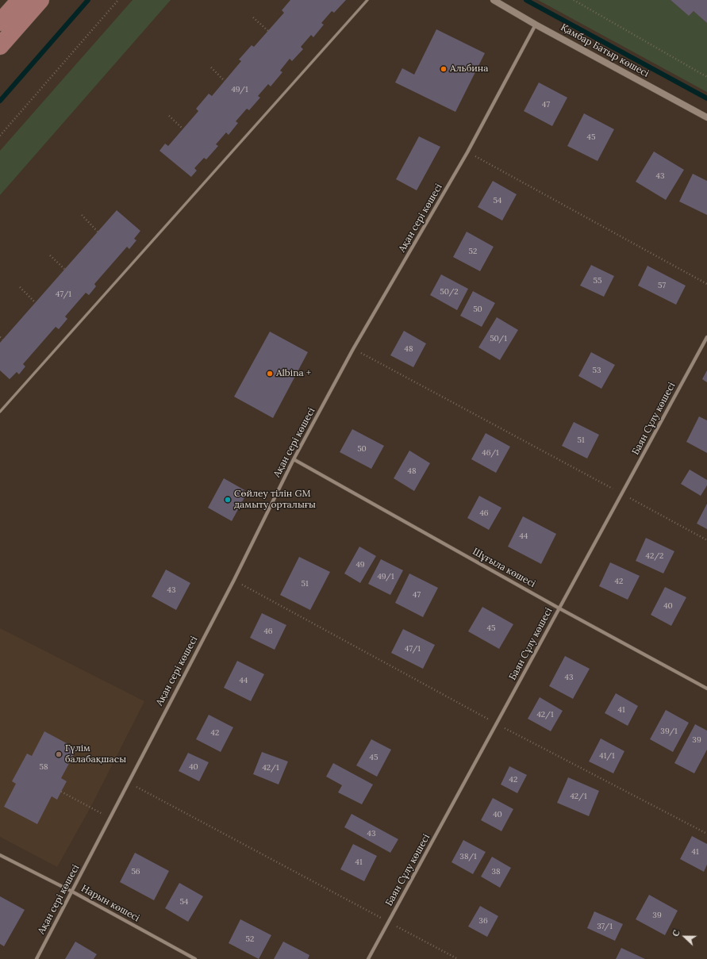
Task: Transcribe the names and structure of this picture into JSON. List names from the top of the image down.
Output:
{
  "streets": {
    "main road": ["Қамбар Батыр көшесі"],
    "street": [
      "Ақан сері көшесі",
      "Баян Сұлу көшесі",
      "Шұғыла көшесі",
      "Нарын көшесі"
    ]
  },
  "crossings": [
    ["Қамбар Батыр көшесі", "Ақан сері көшесі"],
    ["Ақан сері көшесі", "Шұғыла көшесі"],
    ["Ақан сері көшесі", "Нарын көшесі"],
    ["Баян Сұлу көшесі", "Шұғыла көшесі"]
  ],
  "places": [
    "Альбина",
    "Albina +",
    "Сөйлеу тілін GM дамыту орталығы",
    "Гүлім балабақшасы"
  ],
  "house_numbers": [
    "49/1",
    "47",
    "45",
    "43",
    "54",
    "52",
    "55",
    "57",
    "50/2",
    "47/1",
    "50",
    "50/1",
    "48",
    "53",
    "51",
    "50",
    "46/1",
    "48",
    "46",
    "44",
    "42/2",
    "49",
    "49/1",
    "42",
    "51",
    "43",
    "47",
    "40",
    "45",
    "46",
    "47/1",
    "43",
    "44",
    "41",
    "42/1",
    "39/1",
    "42",
    "39",
    "41/1",
    "45",
    "58",
    "40",
    "42/1",
    "42",
    "42/1",
    "40",
    "43",
    "41",
    "38/1",
    "41",
    "56",
    "38",
    "54",
    "39",
    "36",
    "37/1",
    "52"
  ],
  "north": "left"
}
